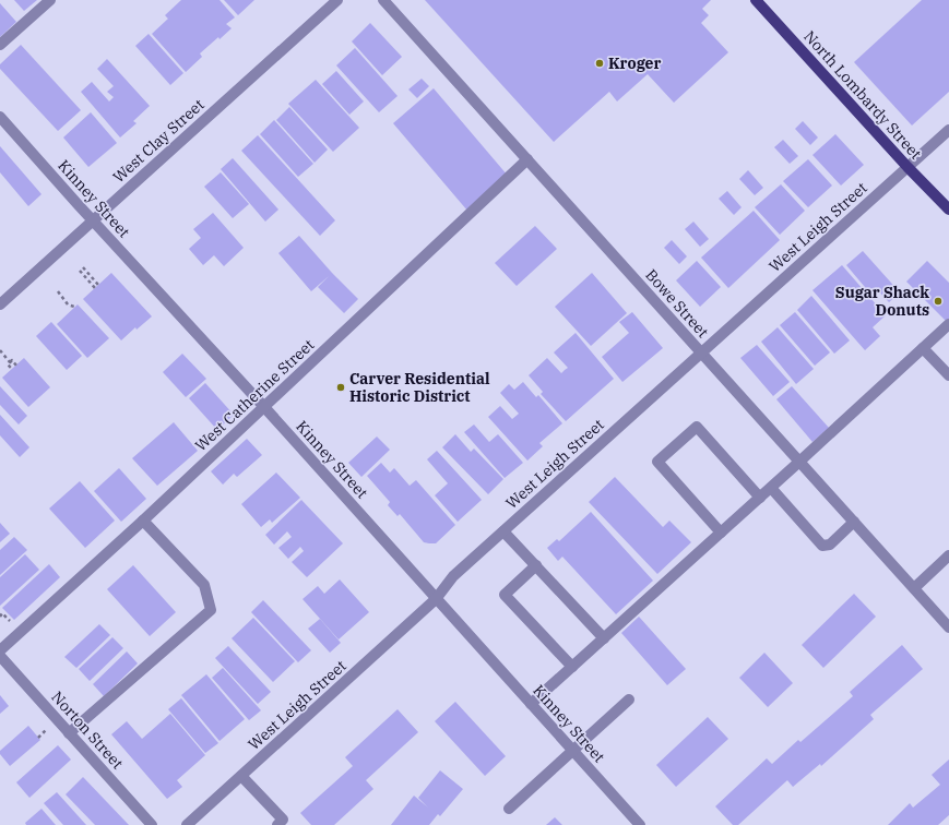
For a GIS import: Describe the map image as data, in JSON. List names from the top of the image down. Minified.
{"streets":{"main road":["North Lombardy Street"],"street":["West Clay Street","Kinney Street","West Leigh Street","Bowe Street","West Catherine Street","Norton Street"]},"crossings":[["North Lombardy Street","West Leigh Street"],["West Clay Street","Kinney Street"],["Kinney Street","West Leigh Street"],["Kinney Street","West Catherine Street"],["West Leigh Street","Bowe Street"],["Bowe Street","West Catherine Street"]],"places":["Kroger","Sugar Shack Donuts","Carver Residential Historic District"]}
